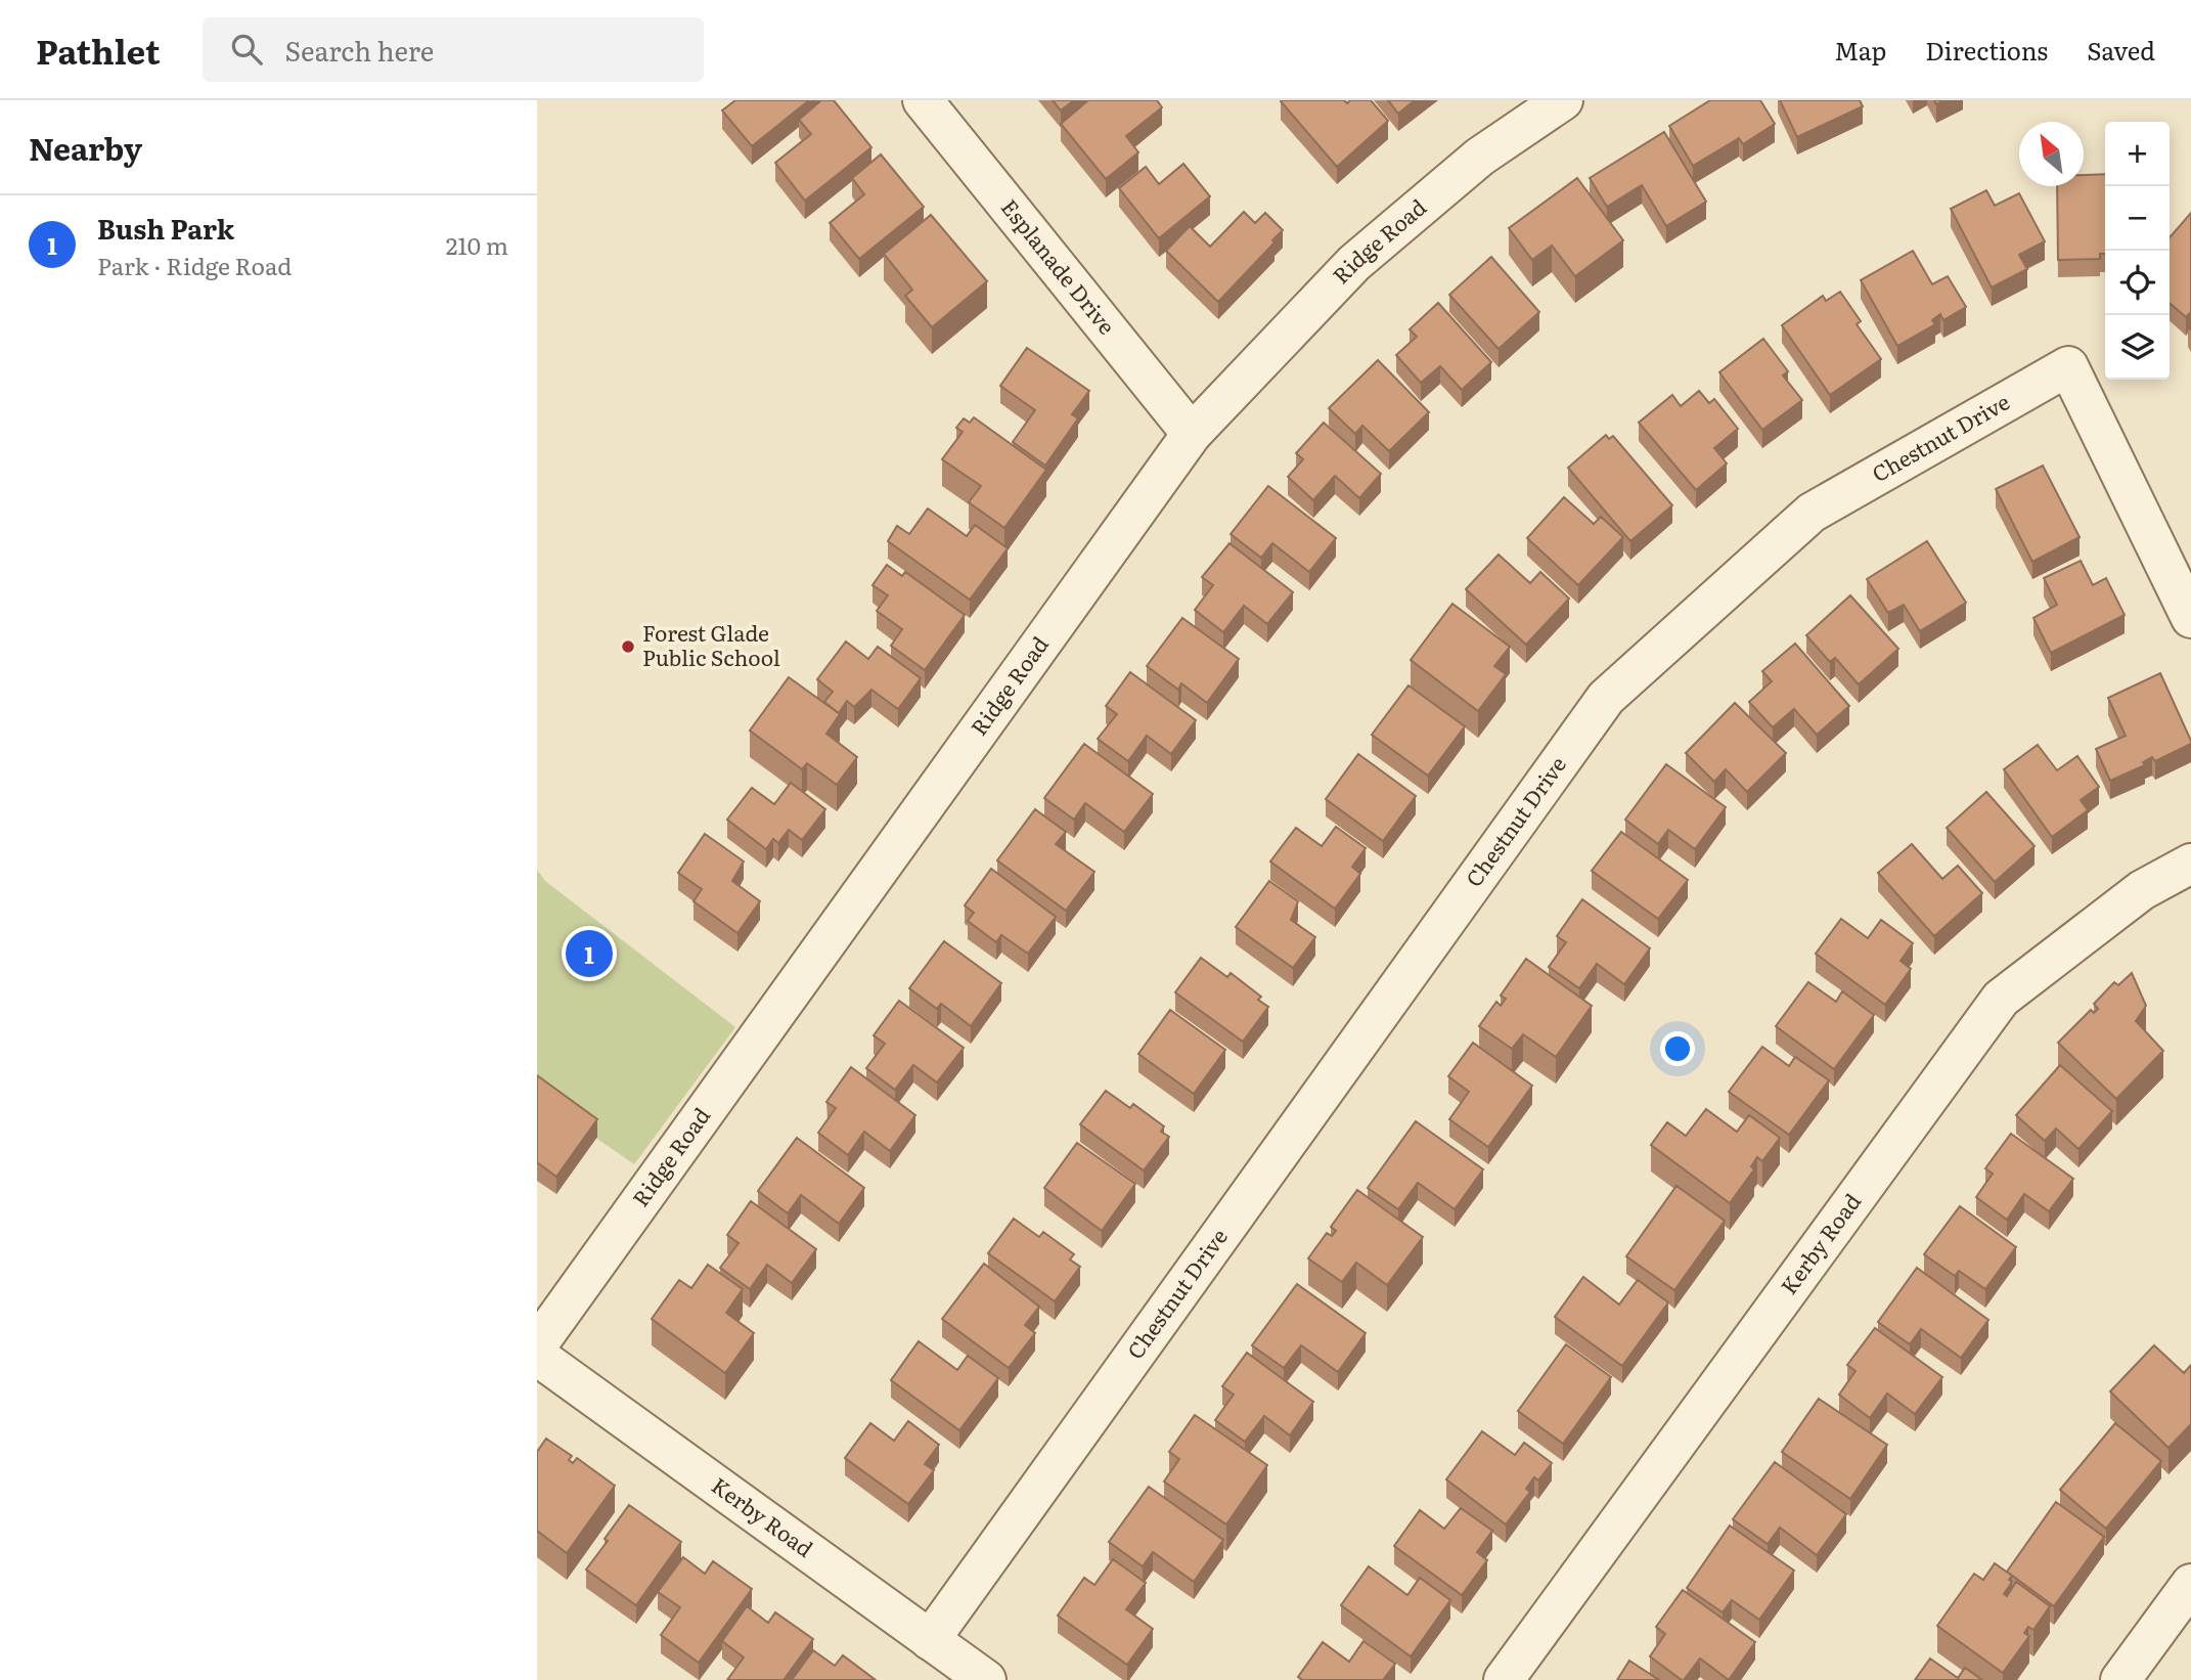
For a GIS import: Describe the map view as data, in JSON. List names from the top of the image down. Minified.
{"streets":{"street":["Ridge Road","Esplanade Drive","Chestnut Drive","Kerby Road"]},"crossings":[["Ridge Road","Esplanade Drive"],["Chestnut Drive","Kerby Road"]],"places":["Forest Glade Public School"],"north":"top left","page":{"header":"Pathlet","search":"Search here","nav":["Map","Directions","Saved"],"heading":"Nearby","map_buttons":["+","−"],"list":[{"mark":"1","name":"Bush Park","note":"Park · Ridge Road","value":"210 m"}],"pins":"1"}}
